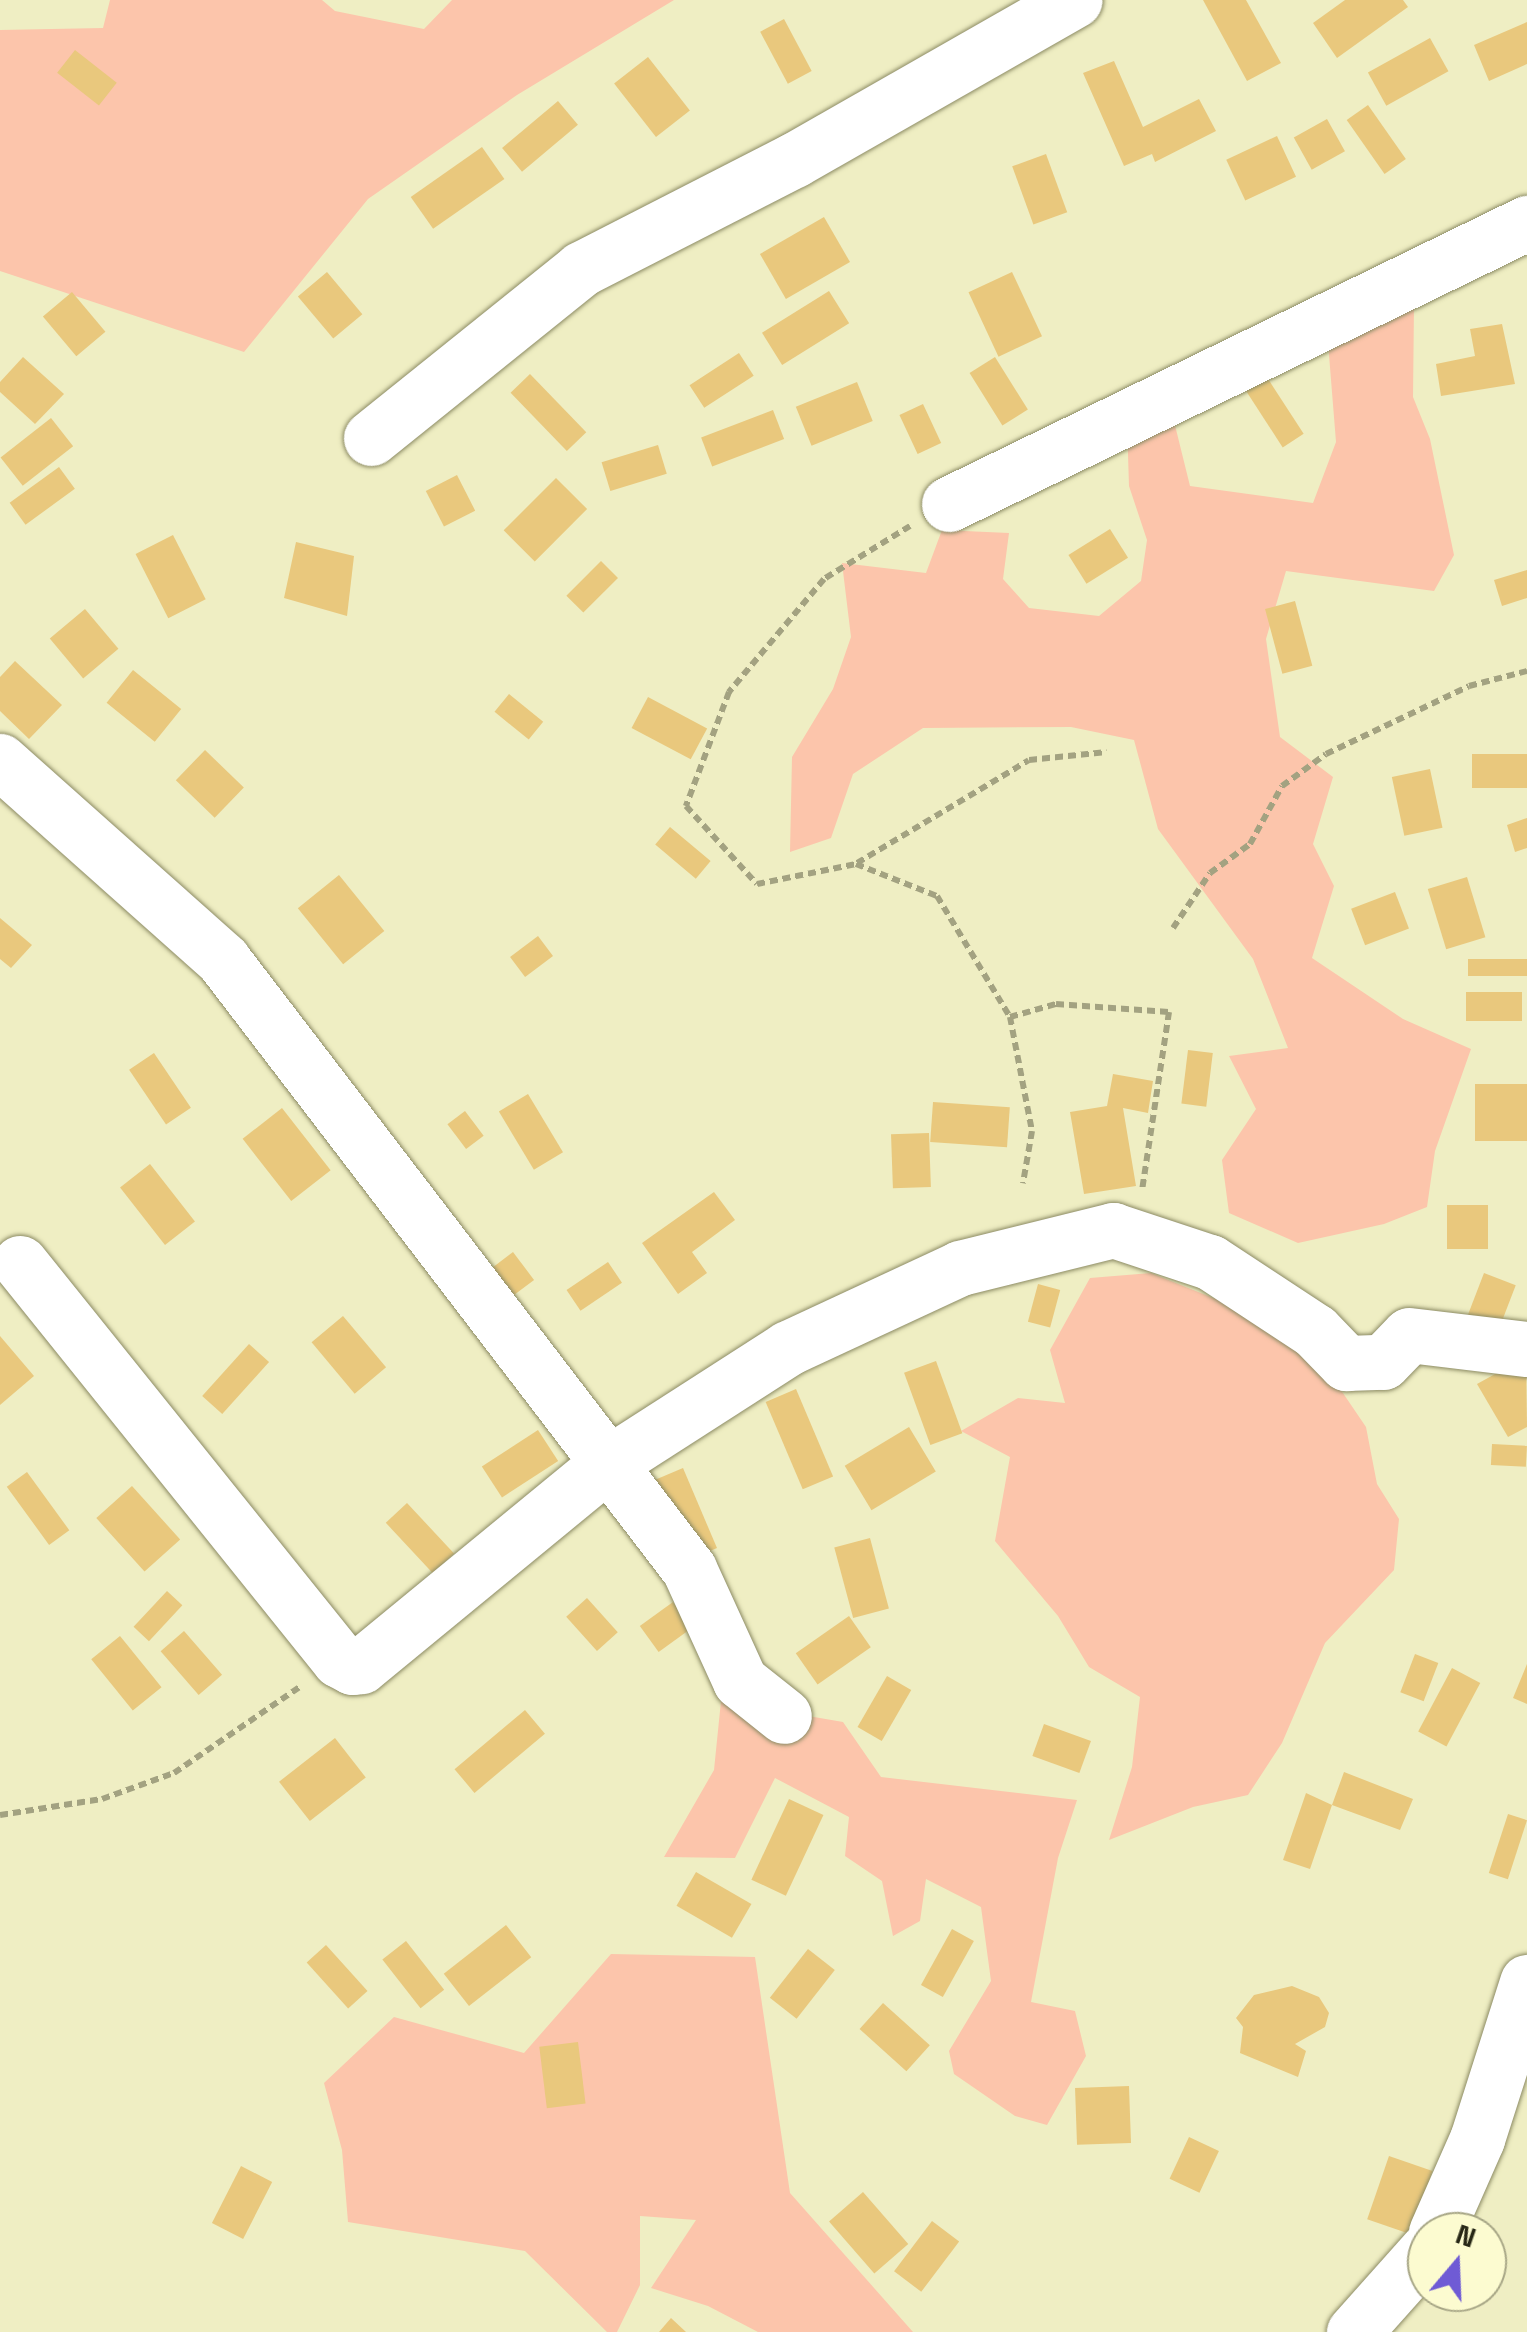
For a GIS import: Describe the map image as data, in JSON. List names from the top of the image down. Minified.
{"north":"top"}
